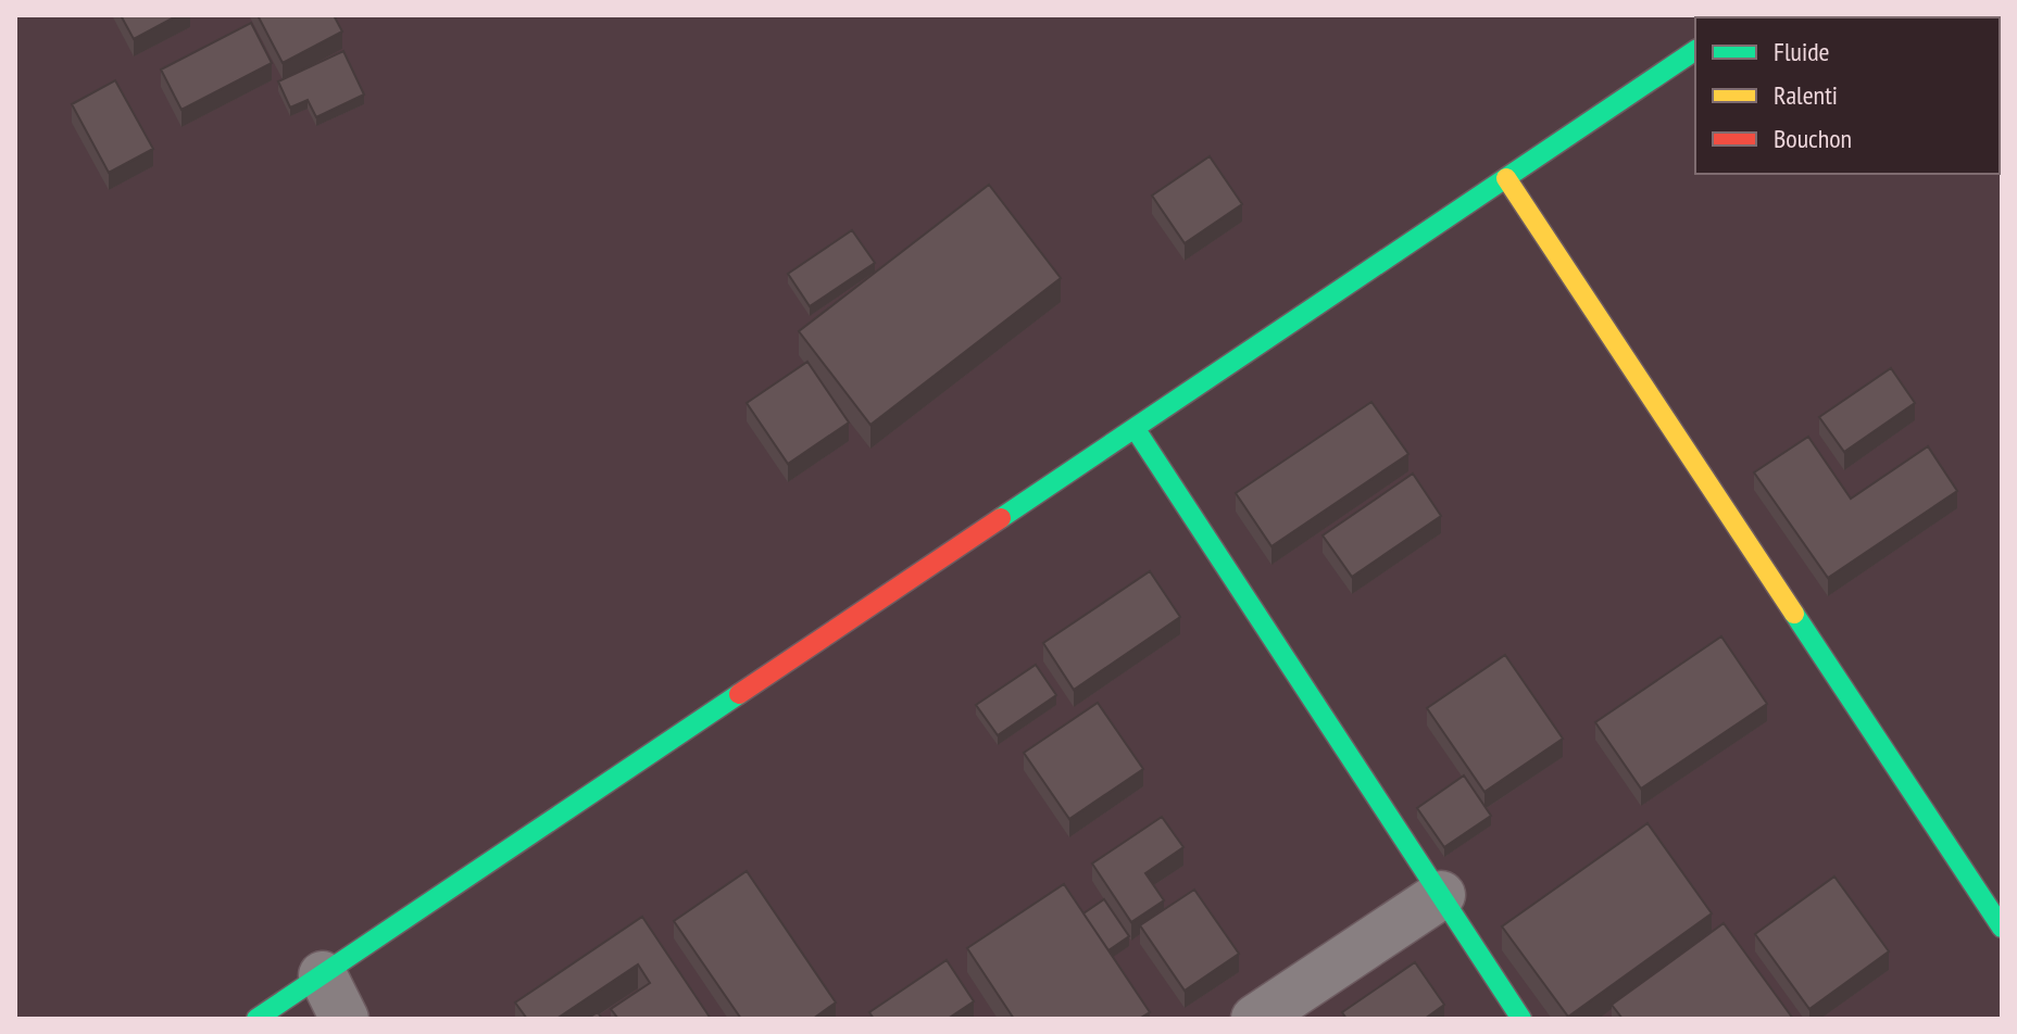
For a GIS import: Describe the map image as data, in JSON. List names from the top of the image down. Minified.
{"legend":["Fluide","Ralenti","Bouchon"]}
